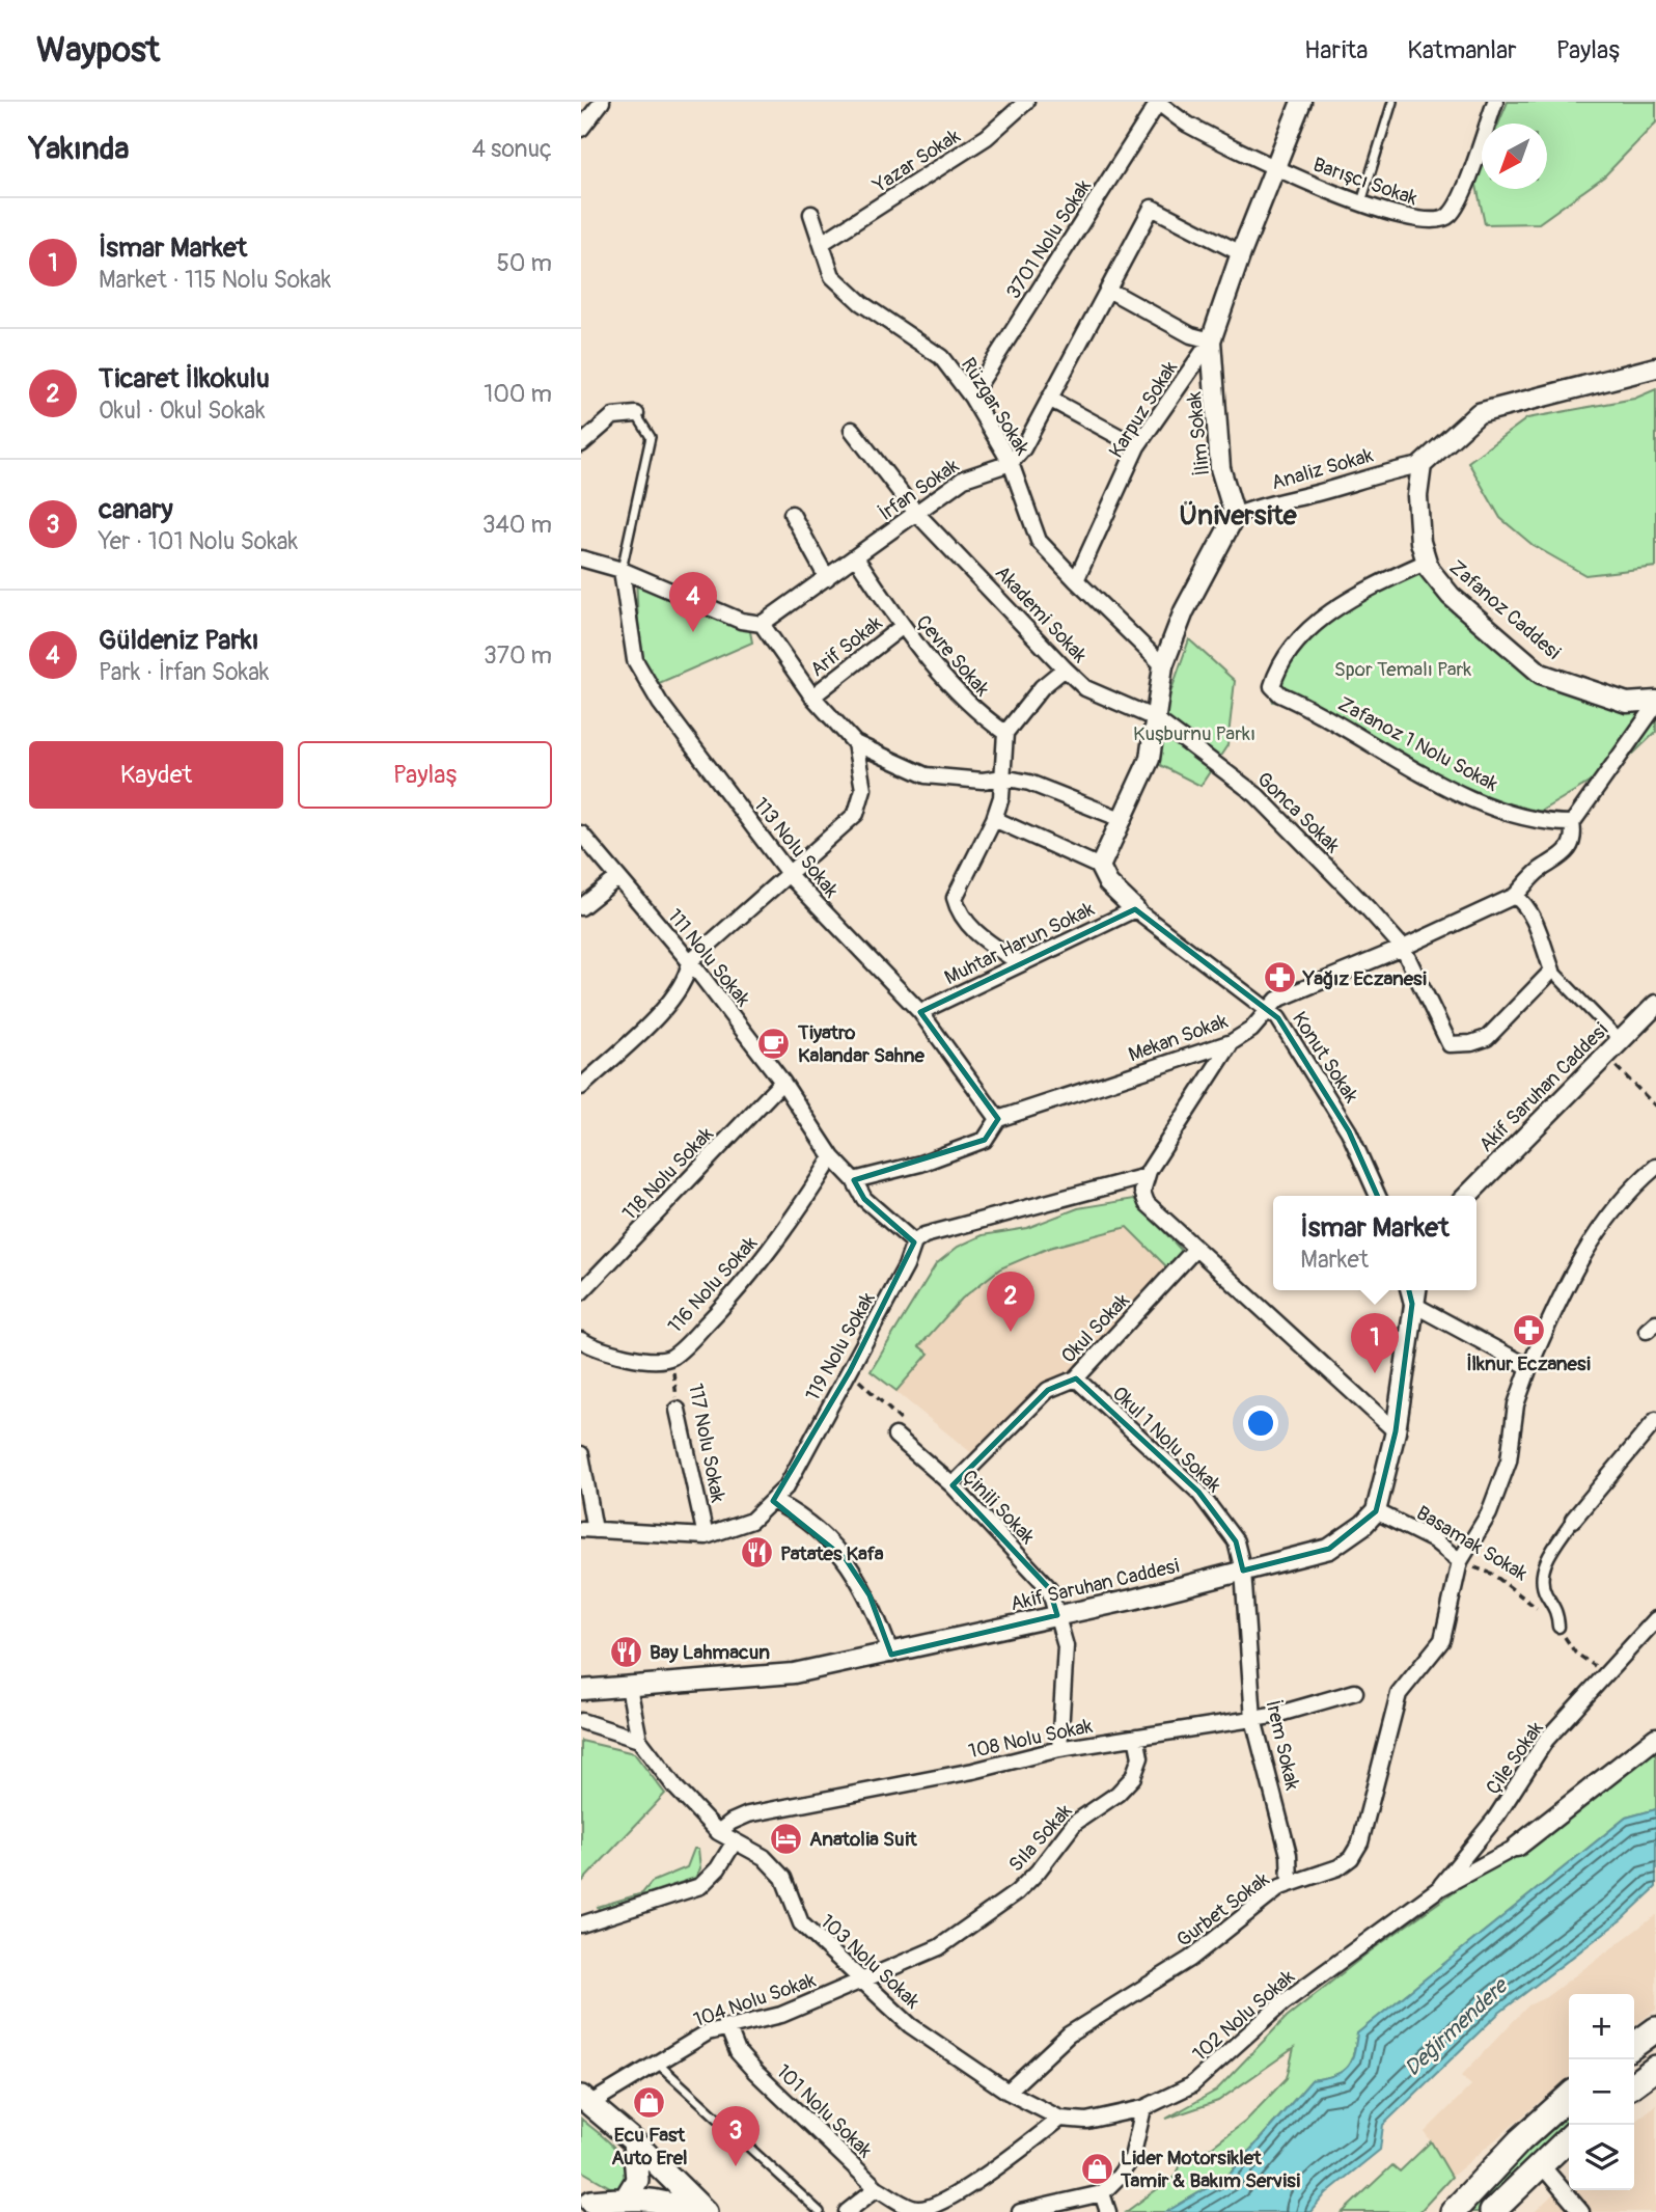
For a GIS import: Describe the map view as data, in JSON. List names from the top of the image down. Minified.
{"streets":{"street":["Yazar Sokak","Barışcı Sokak","3701 Nolu Sokak","Rüzgar Sokak","Karpuz Sokak","İlim Sokak","Analiz Sokak","İrfan Sokak","Zafanoz Caddesi","Akademi Sokak","Arif Sokak","Çevre Sokak","Zafanoz 1 Nolu Sokak","Gonca Sokak","113 Nolu Sokak","Muhtar Harun Sokak","111 Nolu Sokak","Mekan Sokak","Konut Sokak","Akif Saruhan Caddesi","118 Nolu Sokak","116 Nolu Sokak","Okul Sokak","119 Nolu Sokak","Okul 1 Nolu Sokak","117 Nolu Sokak","Çinili Sokak","Basamak Sokak","108 Nolu Sokak","İrem Sokak","Çile Sokak","Sıla Sokak","Gurbet Sokak","103 Nolu Sokak","104 Nolu Sokak","102 Nolu Sokak","101 Nolu Sokak"]},"crossings":[["Yazar Sokak","Rüzgar Sokak"],["Barışcı Sokak","3701 Nolu Sokak"],["Barışcı Sokak","İlim Sokak"],["3701 Nolu Sokak","Rüzgar Sokak"],["Rüzgar Sokak","Karpuz Sokak"],["Rüzgar Sokak","İrfan Sokak"],["Karpuz Sokak","İlim Sokak"],["İlim Sokak","Analiz Sokak"],["Analiz Sokak","Zafanoz Caddesi"],["İrfan Sokak","Akademi Sokak"],["İrfan Sokak","Çevre Sokak"],["Zafanoz Caddesi","Zafanoz 1 Nolu Sokak"],["Akademi Sokak","Gonca Sokak"],["Arif Sokak","Çevre Sokak"],["Gonca Sokak","Mekan Sokak"],["113 Nolu Sokak","Muhtar Harun Sokak"],["113 Nolu Sokak","Mekan Sokak"],["Muhtar Harun Sokak","Konut Sokak"],["111 Nolu Sokak","118 Nolu Sokak"],["111 Nolu Sokak","116 Nolu Sokak"],["111 Nolu Sokak","119 Nolu Sokak"],["Mekan Sokak","Konut Sokak"],["Akif Saruhan Caddesi","Okul 1 Nolu Sokak"],["Akif Saruhan Caddesi","Çinili Sokak"],["Akif Saruhan Caddesi","Basamak Sokak"],["Akif Saruhan Caddesi","İrem Sokak"],["Akif Saruhan Caddesi","103 Nolu Sokak"],["116 Nolu Sokak","117 Nolu Sokak"],["Okul Sokak","Okul 1 Nolu Sokak"],["Okul Sokak","Çinili Sokak"],["119 Nolu Sokak","117 Nolu Sokak"],["Okul 1 Nolu Sokak","İrem Sokak"],["Çinili Sokak","108 Nolu Sokak"],["Basamak Sokak","Çile Sokak"],["Basamak Sokak","Gurbet Sokak"],["108 Nolu Sokak","İrem Sokak"],["108 Nolu Sokak","Sıla Sokak"],["108 Nolu Sokak","103 Nolu Sokak"],["İrem Sokak","Gurbet Sokak"],["Çile Sokak","102 Nolu Sokak"],["Sıla Sokak","103 Nolu Sokak"],["Sıla Sokak","104 Nolu Sokak"],["Gurbet Sokak","103 Nolu Sokak"],["103 Nolu Sokak","104 Nolu Sokak"],["103 Nolu Sokak","102 Nolu Sokak"],["104 Nolu Sokak","101 Nolu Sokak"]],"districts":["Üniversite"],"water":["Değirmendere"],"parks":["Spor Temalı Park","Kuşburnu Parkı"],"places":{"pharmacy":["Yağız Eczanesi","İlknur Eczanesi"],"cafe":["Tiyatro Kalandar Sahne"],"restaurant":["Patates Kafa","Bay Lahmacun"],"hotel":["Anatolia Suit"],"shop":["Ecu Fast Auto Erel","Lider Motorsiklet Tamir & Bakım Servisi"]},"north":"bottom left","page":{"header":"Waypost","nav":["Harita","Katmanlar","Paylaş"],"heading":["Yakında","4 sonuç"],"list":[{"mark":"1","name":"İsmar Market","note":"Market · 115 Nolu Sokak","value":"50 m"},{"mark":"2","name":"Ticaret İlkokulu","note":"Okul · Okul Sokak","value":"100 m"},{"mark":"3","name":"canary","note":"Yer · 101 Nolu Sokak","value":"340 m"},{"mark":"4","name":"Güldeniz Parkı","note":"Park · İrfan Sokak","value":"370 m"}],"pins":["4","2","1","3"],"buttons":["Kaydet","Paylaş"],"popup":["İsmar Market","Market"],"map_buttons":["+","−"]}}
